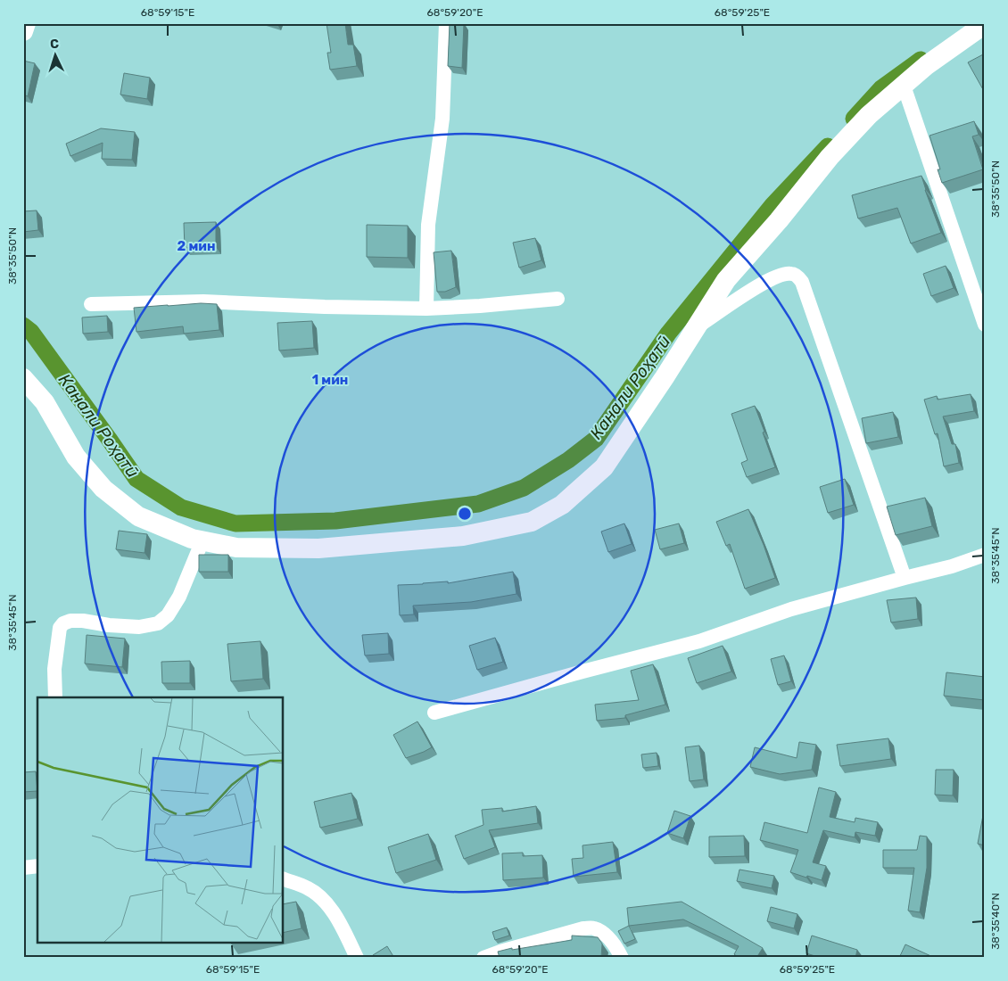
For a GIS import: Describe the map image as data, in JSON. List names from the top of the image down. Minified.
{"water":["Канали Роҳатӣ"],"north":"top","coordinates":["68°59'15\"E","68°59'20\"E","68°59'25\"E","38°35'50\"N","38°35'45\"N","38°35'40\"N"],"rings":["2 мин","1 мин"]}
